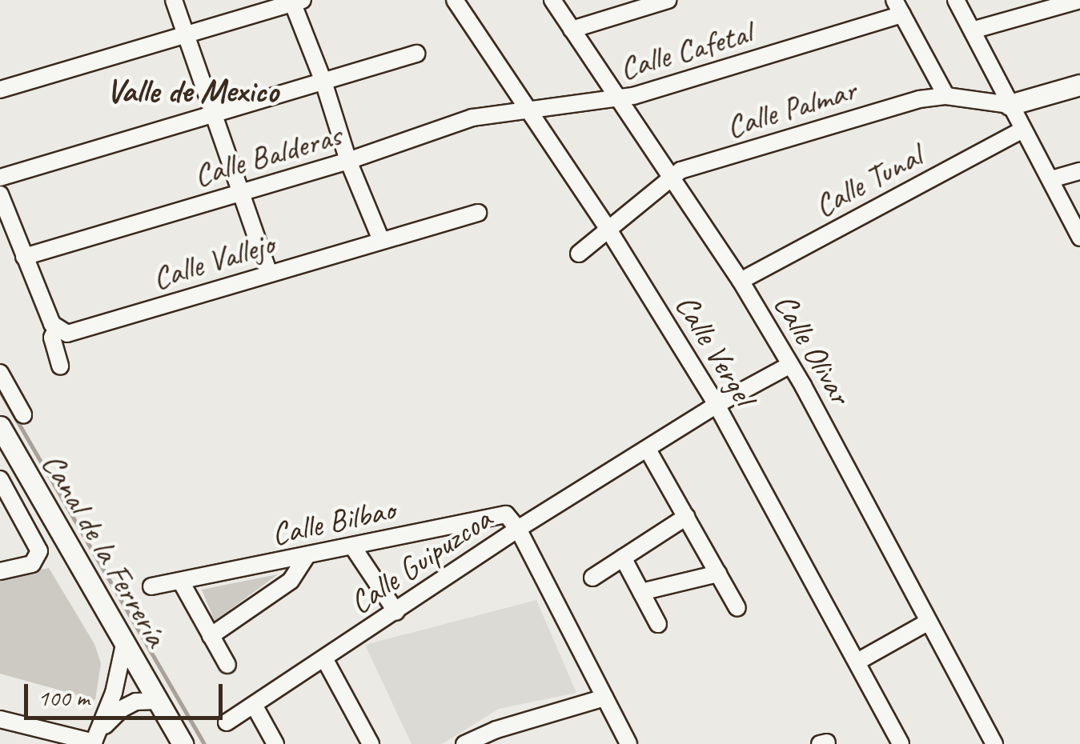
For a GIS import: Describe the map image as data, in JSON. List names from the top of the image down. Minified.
{"streets":{"street":["Calle Cafetal","Calle Palmar","Calle Balderas","Calle Tunal","Calle Vallejo","Calle Olivar","Calle Vergel","Calle Bilbao","Canal de la Ferrería","Calle Guipuzcoa"]},"crossings":[["Calle Cafetal","Calle Balderas"],["Calle Cafetal","Calle Olivar"],["Calle Cafetal","Calle Vergel"],["Calle Palmar","Calle Olivar"],["Calle Palmar","Calle Vergel"],["Calle Balderas","Calle Vergel"],["Calle Tunal","Calle Olivar"],["Calle Olivar","Calle Guipuzcoa"],["Calle Vergel","Calle Guipuzcoa"],["Calle Bilbao","Calle Guipuzcoa"]],"districts":["Valle de Mexico"],"scale_bar":"100 m"}
